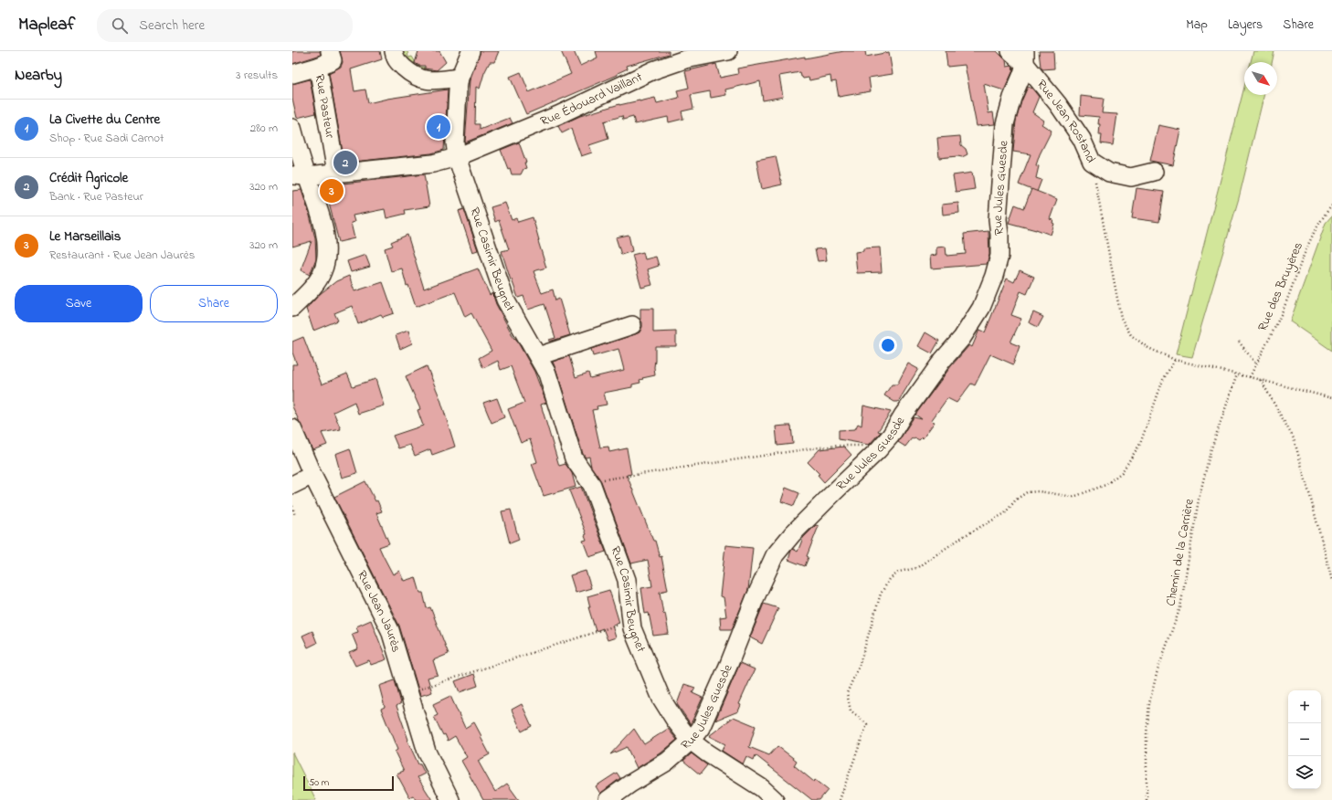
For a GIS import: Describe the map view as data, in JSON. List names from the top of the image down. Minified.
{"streets":{"street":["Rue Édouard Vaillant","Rue Pasteur","Rue Jean Rostand","Rue Jules Guesde","Rue Casimir Beugnet","Rue Jean Jaurès"],"path":["Rue des Bruyères","Chemin de la Carrière"]},"crossings":[["Rue Édouard Vaillant","Rue Pasteur"],["Rue Édouard Vaillant","Rue Casimir Beugnet"],["Rue Jean Rostand","Rue Jules Guesde"],["Rue Jules Guesde","Rue Casimir Beugnet"]],"scale_bar":"50 m","north":"bottom right","page":{"header":"Mapleaf","search":"Search here","nav":["Map","Layers","Share"],"heading":["Nearby","3 results"],"list":[{"mark":"1","name":"La Civette du Centre","note":"Shop · Rue Sadi Carnot","value":"280 m"},{"mark":"2","name":"Crédit Agricole","note":"Bank · Rue Pasteur","value":"320 m"},{"mark":"3","name":"Le Marseillais","note":"Restaurant · Rue Jean Jaurès","value":"320 m"}],"pins":["1","2","3"],"buttons":["Save","Share"],"map_buttons":["+","−"],"scale":"50 m"}}
